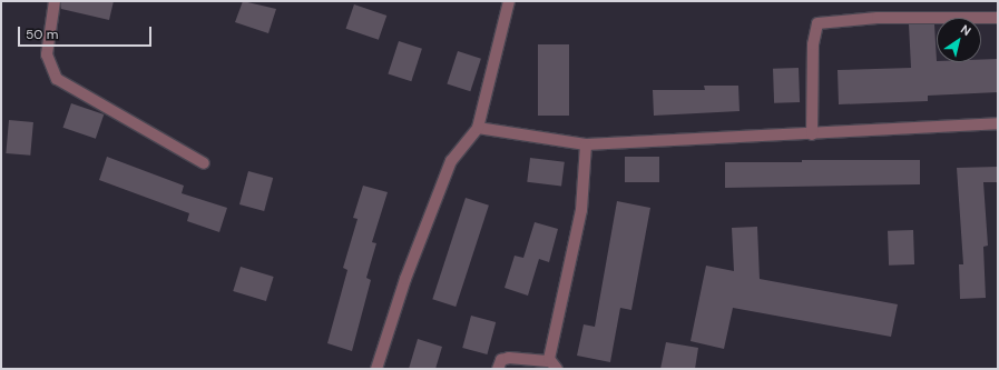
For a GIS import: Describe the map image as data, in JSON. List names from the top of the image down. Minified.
{"scale_bar":"50 m","north":"top right"}
